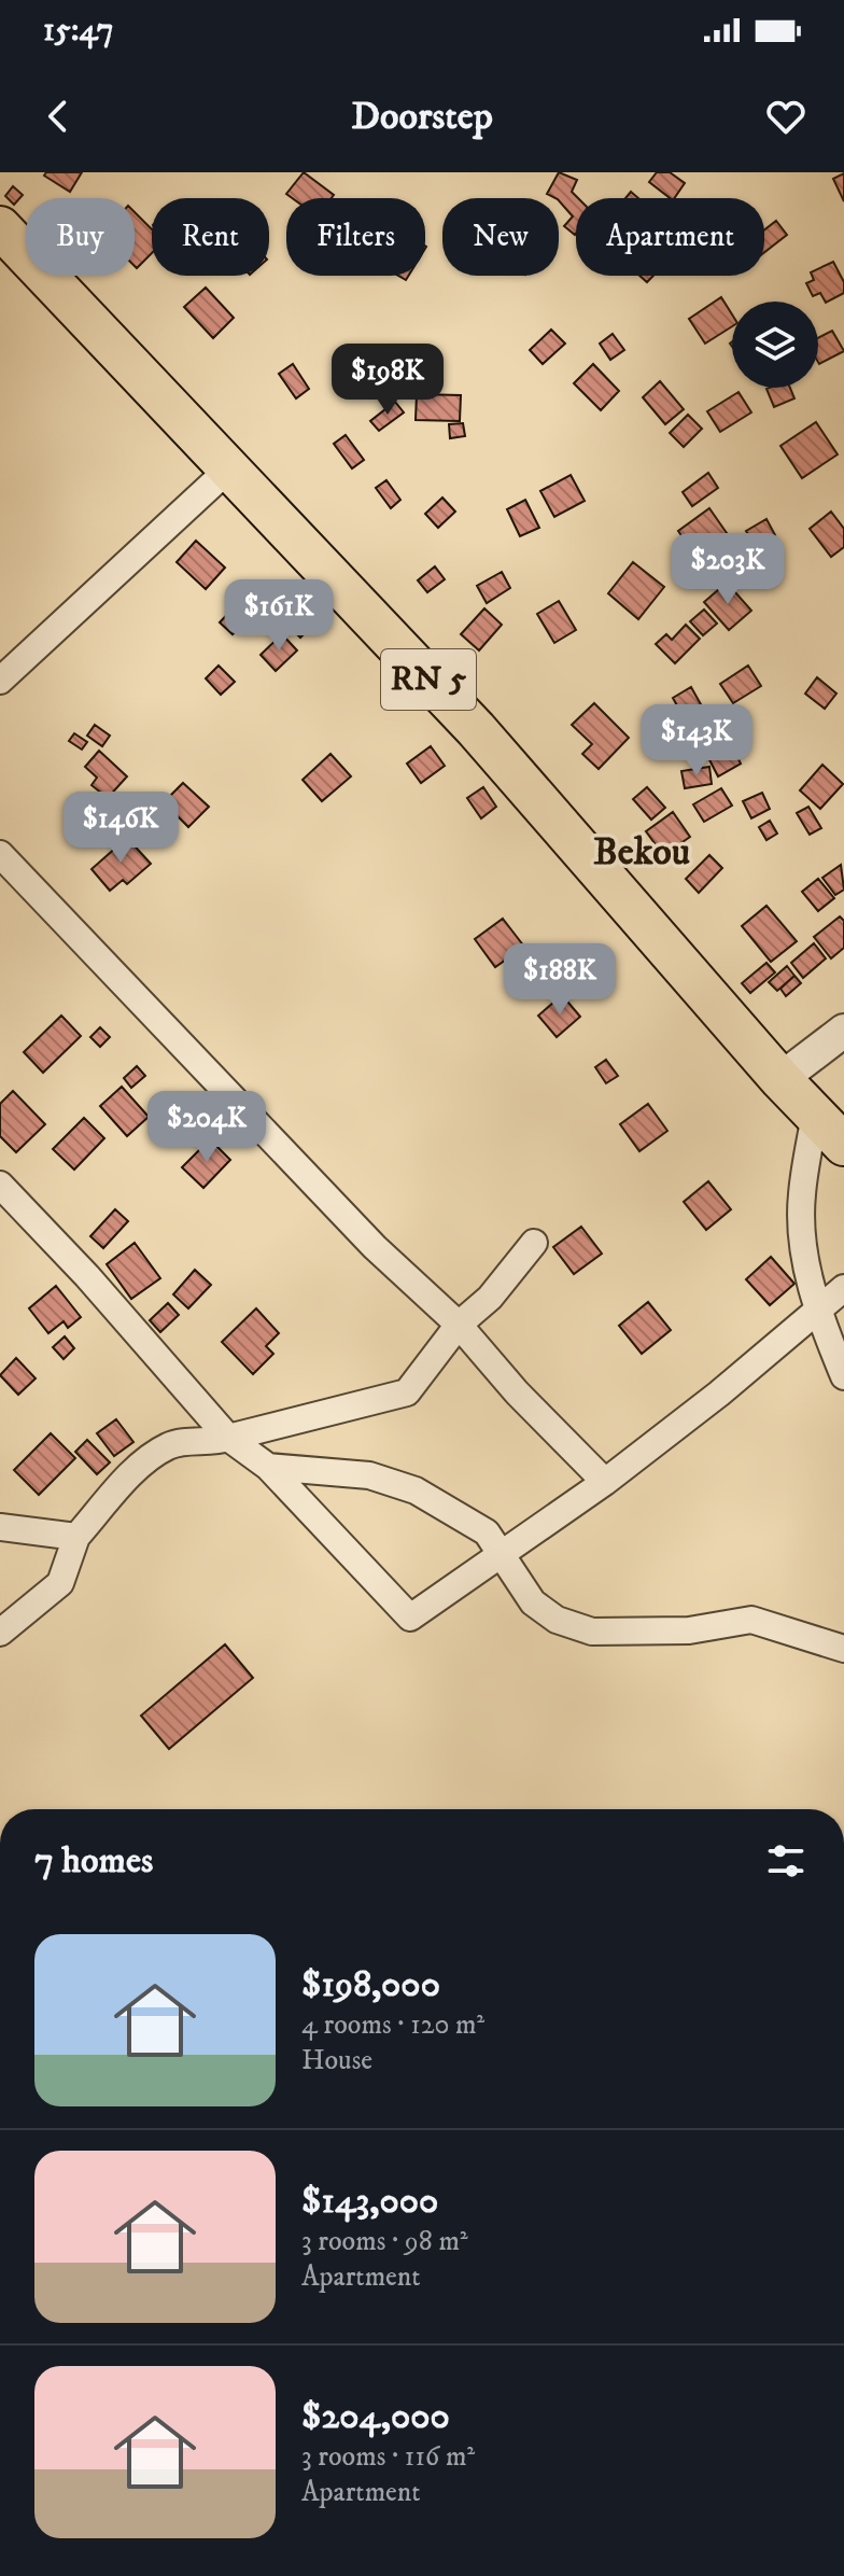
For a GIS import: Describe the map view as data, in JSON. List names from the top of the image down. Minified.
{"streets":{"main road":["RN 5"]},"districts":["Bekou"],"page":{"status":"15:47","header":"Doorstep","chip":["Buy","Rent","Filters","New","Apartment"],"price":["$198K","$203K","$161K","$143K","$146K","$188K","$204K"],"heading":"7 homes","list":[{"name":"$198,000","note":"4 rooms · 120 m² · House"},{"name":"$143,000","note":"3 rooms · 98 m² · Apartment"},{"name":"$204,000","note":"3 rooms · 116 m² · Apartment"}]}}
